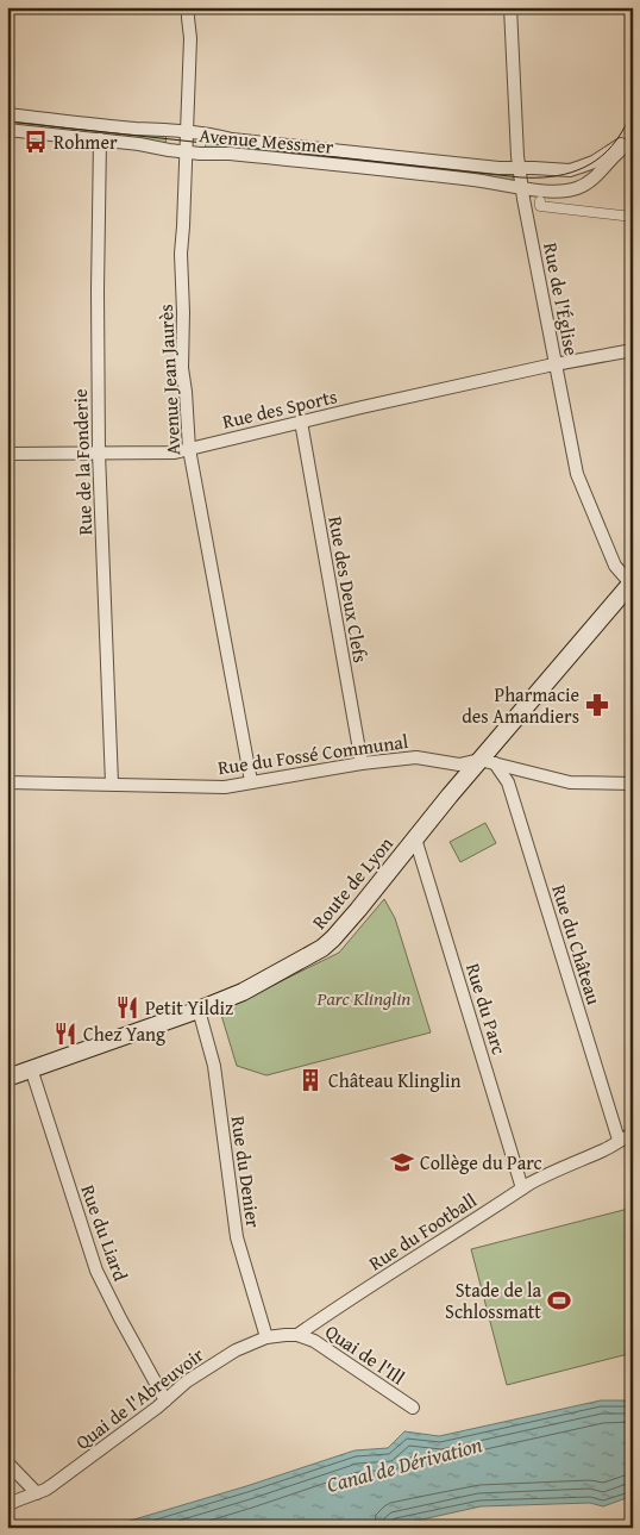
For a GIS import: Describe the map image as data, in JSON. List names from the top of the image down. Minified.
{"streets":{"main road":["Route de Lyon"],"street":["Avenue Messmer","Rue de l'Église","Avenue Jean Jaurès","Rue des Sports","Rue de la Fonderie","Rue des Deux Clefs","Rue du Fossé Communal","Rue du Château","Rue du Parc","Rue du Denier","Rue du Football","Rue du Liard","Quai de l'Ill","Quai de l'Abreuvoir"]},"crossings":[["Avenue Messmer","Rue de l'Église"],["Avenue Messmer","Avenue Jean Jaurès"],["Avenue Messmer","Rue de la Fonderie"],["Rue de l'Église","Rue des Sports"],["Rue de l'Église","Route de Lyon"],["Avenue Jean Jaurès","Rue des Sports"],["Avenue Jean Jaurès","Rue du Fossé Communal"],["Rue des Sports","Rue de la Fonderie"],["Rue des Sports","Rue des Deux Clefs"],["Rue de la Fonderie","Rue du Fossé Communal"],["Rue des Deux Clefs","Rue du Fossé Communal"],["Rue du Fossé Communal","Route de Lyon"],["Rue du Fossé Communal","Rue du Château"],["Route de Lyon","Rue du Château"],["Route de Lyon","Rue du Parc"],["Route de Lyon","Rue du Denier"],["Route de Lyon","Rue du Liard"],["Rue du Château","Rue du Football"],["Rue du Parc","Rue du Football"],["Rue du Denier","Quai de l'Abreuvoir"],["Rue du Football","Quai de l'Ill"],["Rue du Football","Quai de l'Abreuvoir"],["Rue du Liard","Quai de l'Abreuvoir"],["Quai de l'Ill","Quai de l'Abreuvoir"]],"water":["Canal de Dérivation"],"parks":["Parc Klinglin"],"places":{"bus stop":["Rohmer"],"pharmacy":["Pharmacie des Amandiers"],"restaurant":["Petit Yildiz","Chez Yang"],"building":["Château Klinglin"],"school or university":["Collège du Parc"],"sports":["Stade de la Schlossmatt"]}}
